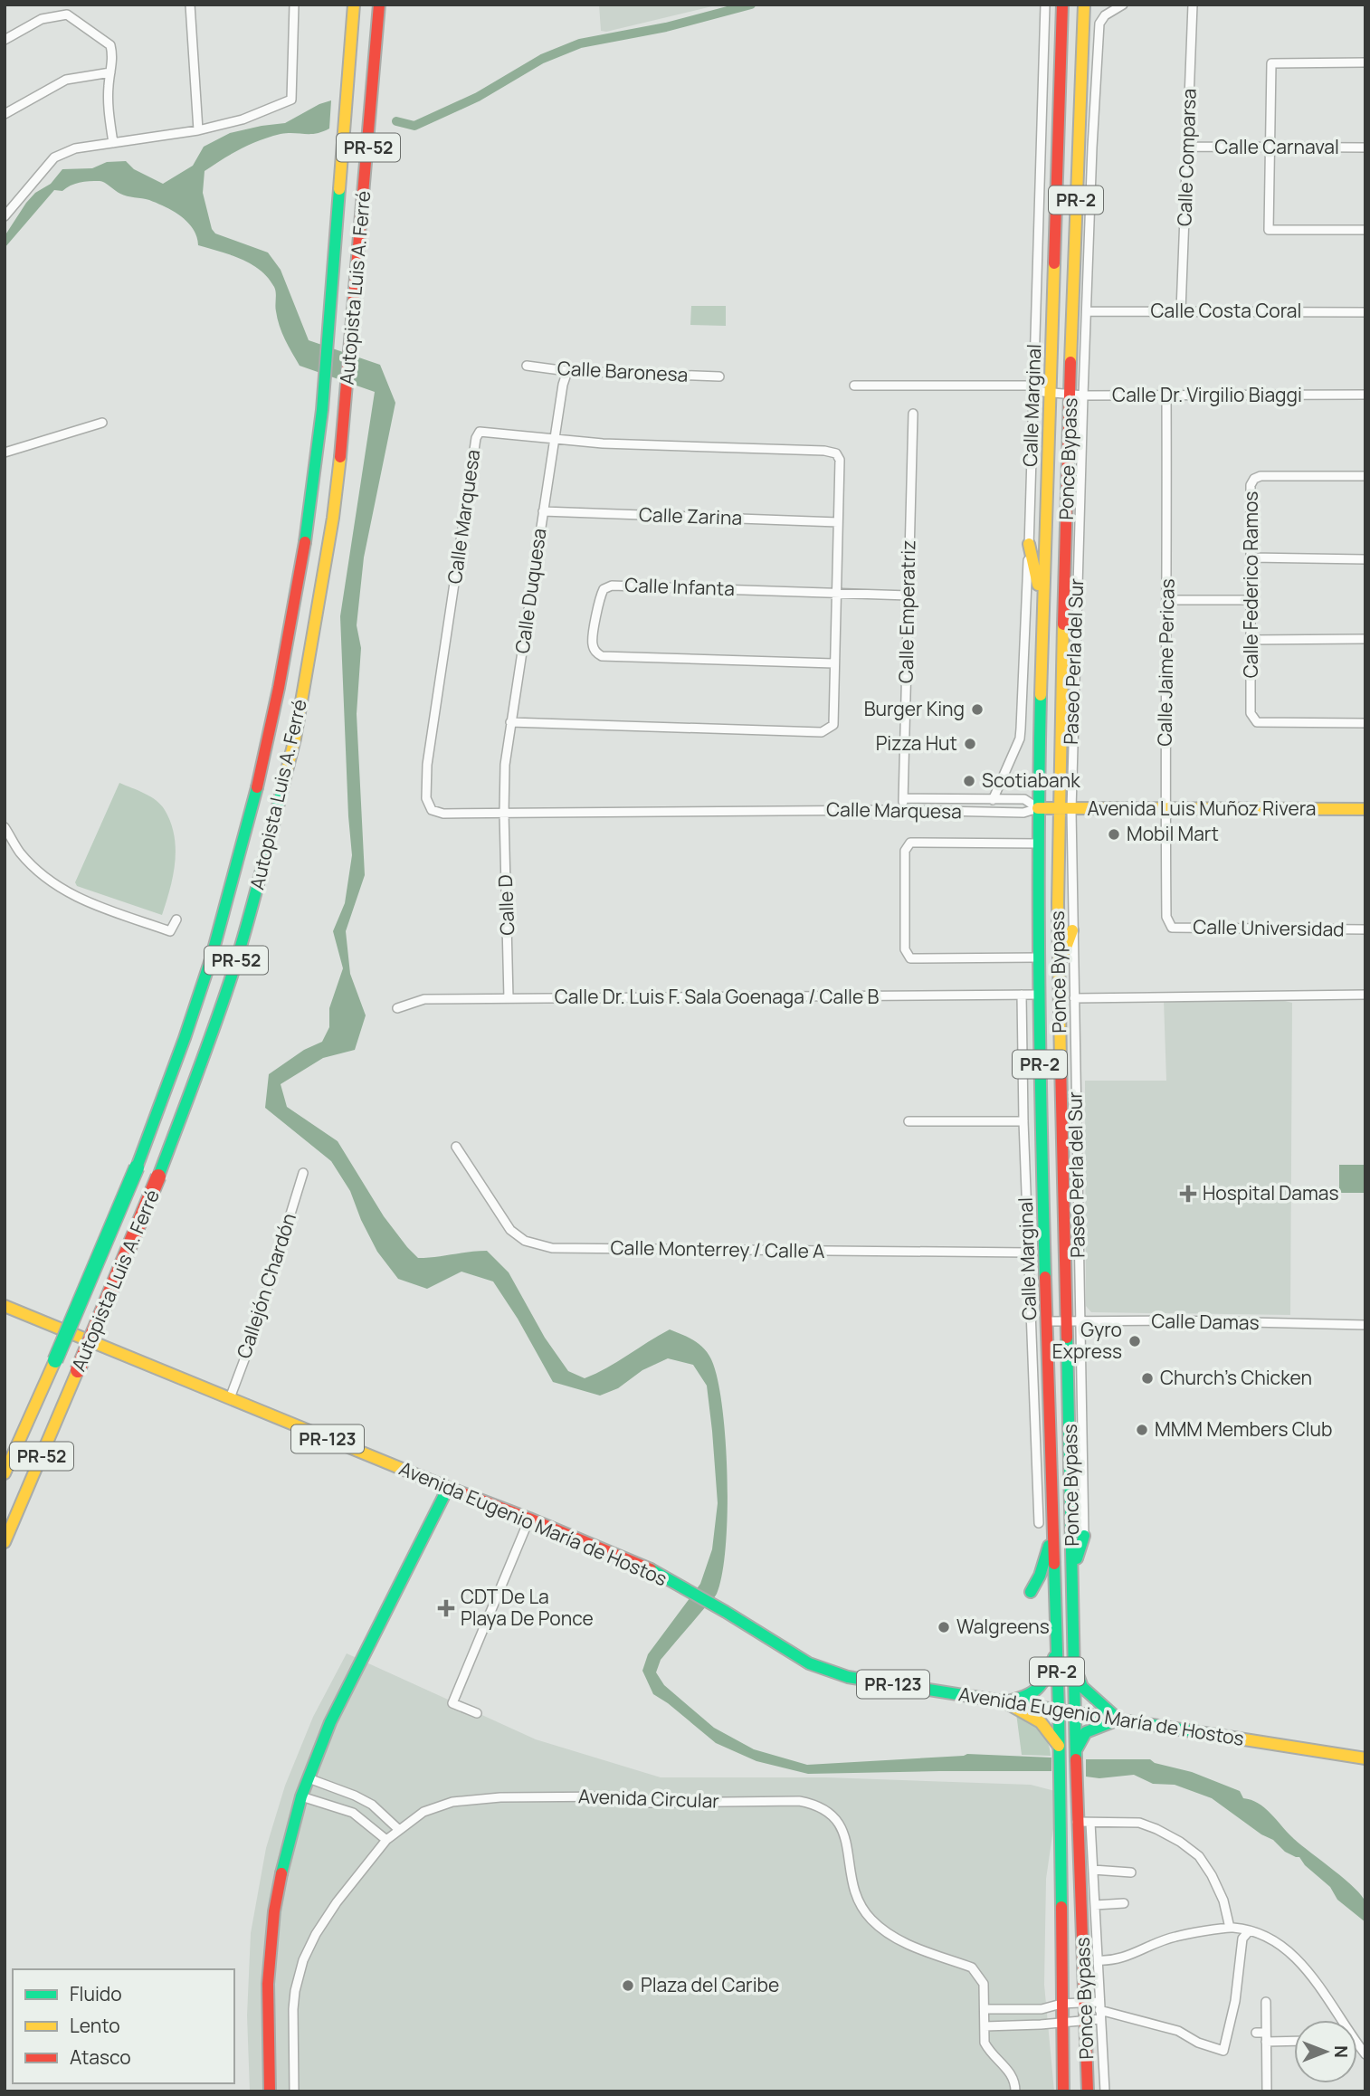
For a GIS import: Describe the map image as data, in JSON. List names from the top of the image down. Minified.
{"streets":{"main road":["PR-52","PR-2","Autopista Luis A. Ferré","Ponce Bypass","Avenida Luis Muñoz Rivera","PR-123","Avenida Eugenio María de Hostos"],"street":["Calle Carnaval","Calle Comparsa","Calle Costa Coral","Calle Baronesa","Calle Dr. Virgilio Biaggi","Calle Marginal","Calle Marquesa","Calle Zarina","Calle Federico Ramos","Calle Infanta","Calle Duquesa","Calle Emperatriz","Paseo Perla del Sur","Calle Jaime Pericas","Calle D","Calle Universidad","Calle Dr. Luis F. Sala Goenaga / Calle B","Calle Monterrey / Calle A","Callejón Chardón","Calle Damas","Avenida Circular"]},"crossings":[["Calle Carnaval","Calle Comparsa"],["Calle Comparsa","Calle Costa Coral"],["Calle Baronesa","Calle Duquesa"],["Calle Dr. Virgilio Biaggi","Calle Marginal"],["Calle Dr. Virgilio Biaggi","Ponce Bypass"],["Calle Dr. Virgilio Biaggi","Calle Jaime Pericas"],["Calle Marginal","Ponce Bypass"],["Calle Marginal","Calle Marquesa"],["Calle Marginal","Calle Dr. Luis F. Sala Goenaga / Calle B"],["Calle Marginal","Calle Monterrey / Calle A"],["Ponce Bypass","Calle Marquesa"],["Ponce Bypass","Paseo Perla del Sur"],["Ponce Bypass","Avenida Luis Muñoz Rivera"],["Ponce Bypass","Calle Dr. Luis F. Sala Goenaga / Calle B"],["Ponce Bypass","Calle Damas"],["Ponce Bypass","Avenida Eugenio María de Hostos"],["Calle Marquesa","Calle Zarina"],["Calle Marquesa","Calle Infanta"],["Calle Marquesa","Calle Duquesa"],["Calle Marquesa","Calle Emperatriz"],["Calle Marquesa","Avenida Luis Muñoz Rivera"],["Calle Marquesa","Calle D"],["Calle Zarina","Calle Duquesa"],["Calle Infanta","Calle Emperatriz"],["Calle Duquesa","Calle D"],["Paseo Perla del Sur","Avenida Luis Muñoz Rivera"],["Paseo Perla del Sur","Calle Damas"],["Calle Jaime Pericas","Avenida Luis Muñoz Rivera"],["Calle Jaime Pericas","Calle Universidad"],["Calle D","Calle Dr. Luis F. Sala Goenaga / Calle B"],["Callejón Chardón","Avenida Eugenio María de Hostos"]],"places":{"other":["Burger King","Pizza Hut","Scotiabank","Mobil Mart","Gyro Express","Church's Chicken","MMM Members Club","Walgreens","Plaza del Caribe"],"health":["Hospital Damas","CDT De La Playa De Ponce"]},"legend":["Fluido","Lento","Atasco"],"north":"right"}
